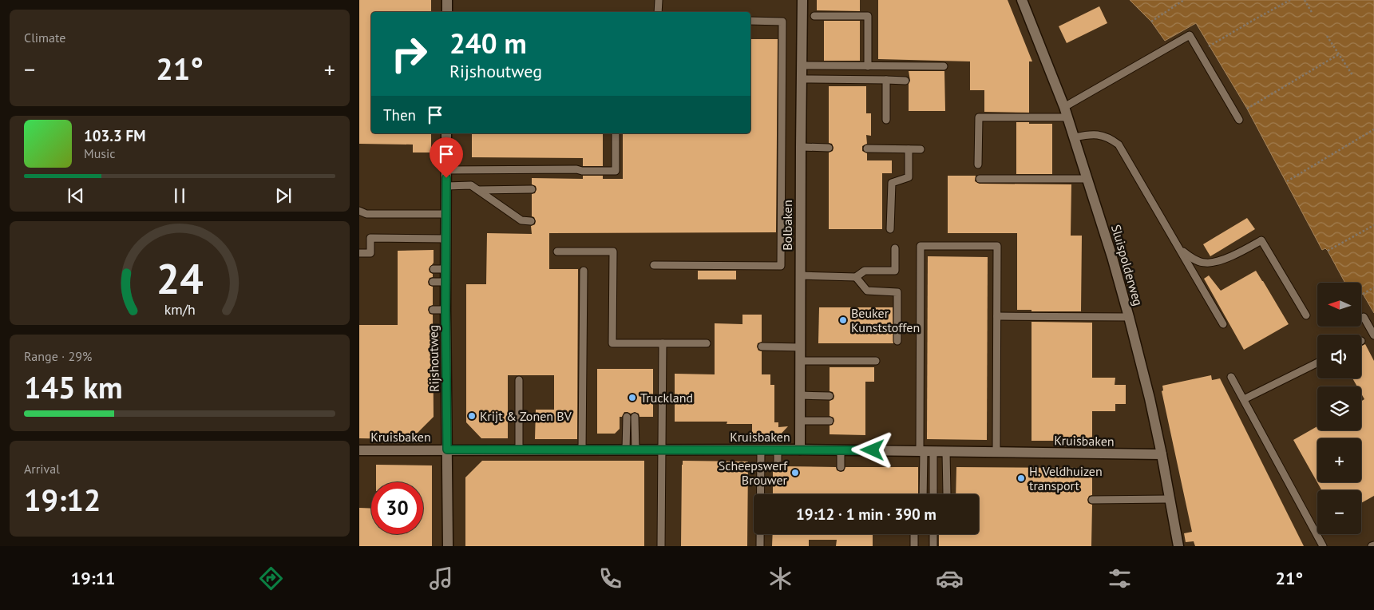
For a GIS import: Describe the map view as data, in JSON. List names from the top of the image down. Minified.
{"streets":{"street":["Bolbaken","Sluispolderweg","Rijshoutweg","Kruisbaken"]},"crossings":[["Bolbaken","Kruisbaken"],["Sluispolderweg","Kruisbaken"],["Rijshoutweg","Kruisbaken"]],"places":["Beuker Kunststoffen","Truckland","Krijt & Zonen BV","Scheepswerf Brouwer","H. Veldhuizen transport"],"north":"left","page":{"tile":["Climate",["Range · 29%","145 km"],["Arrival","19:12"]],"turn":["240 m","Rijshoutweg"],"heat":["−","21°","+"],"then":"Then","song":["103.3 FM","Music"],"map_buttons":["+","−"],"limit":"30","trip":"19:12 · 1 min · 390 m","tabs":["19:11","21°"],"gauge":["24","km/h"]}}
